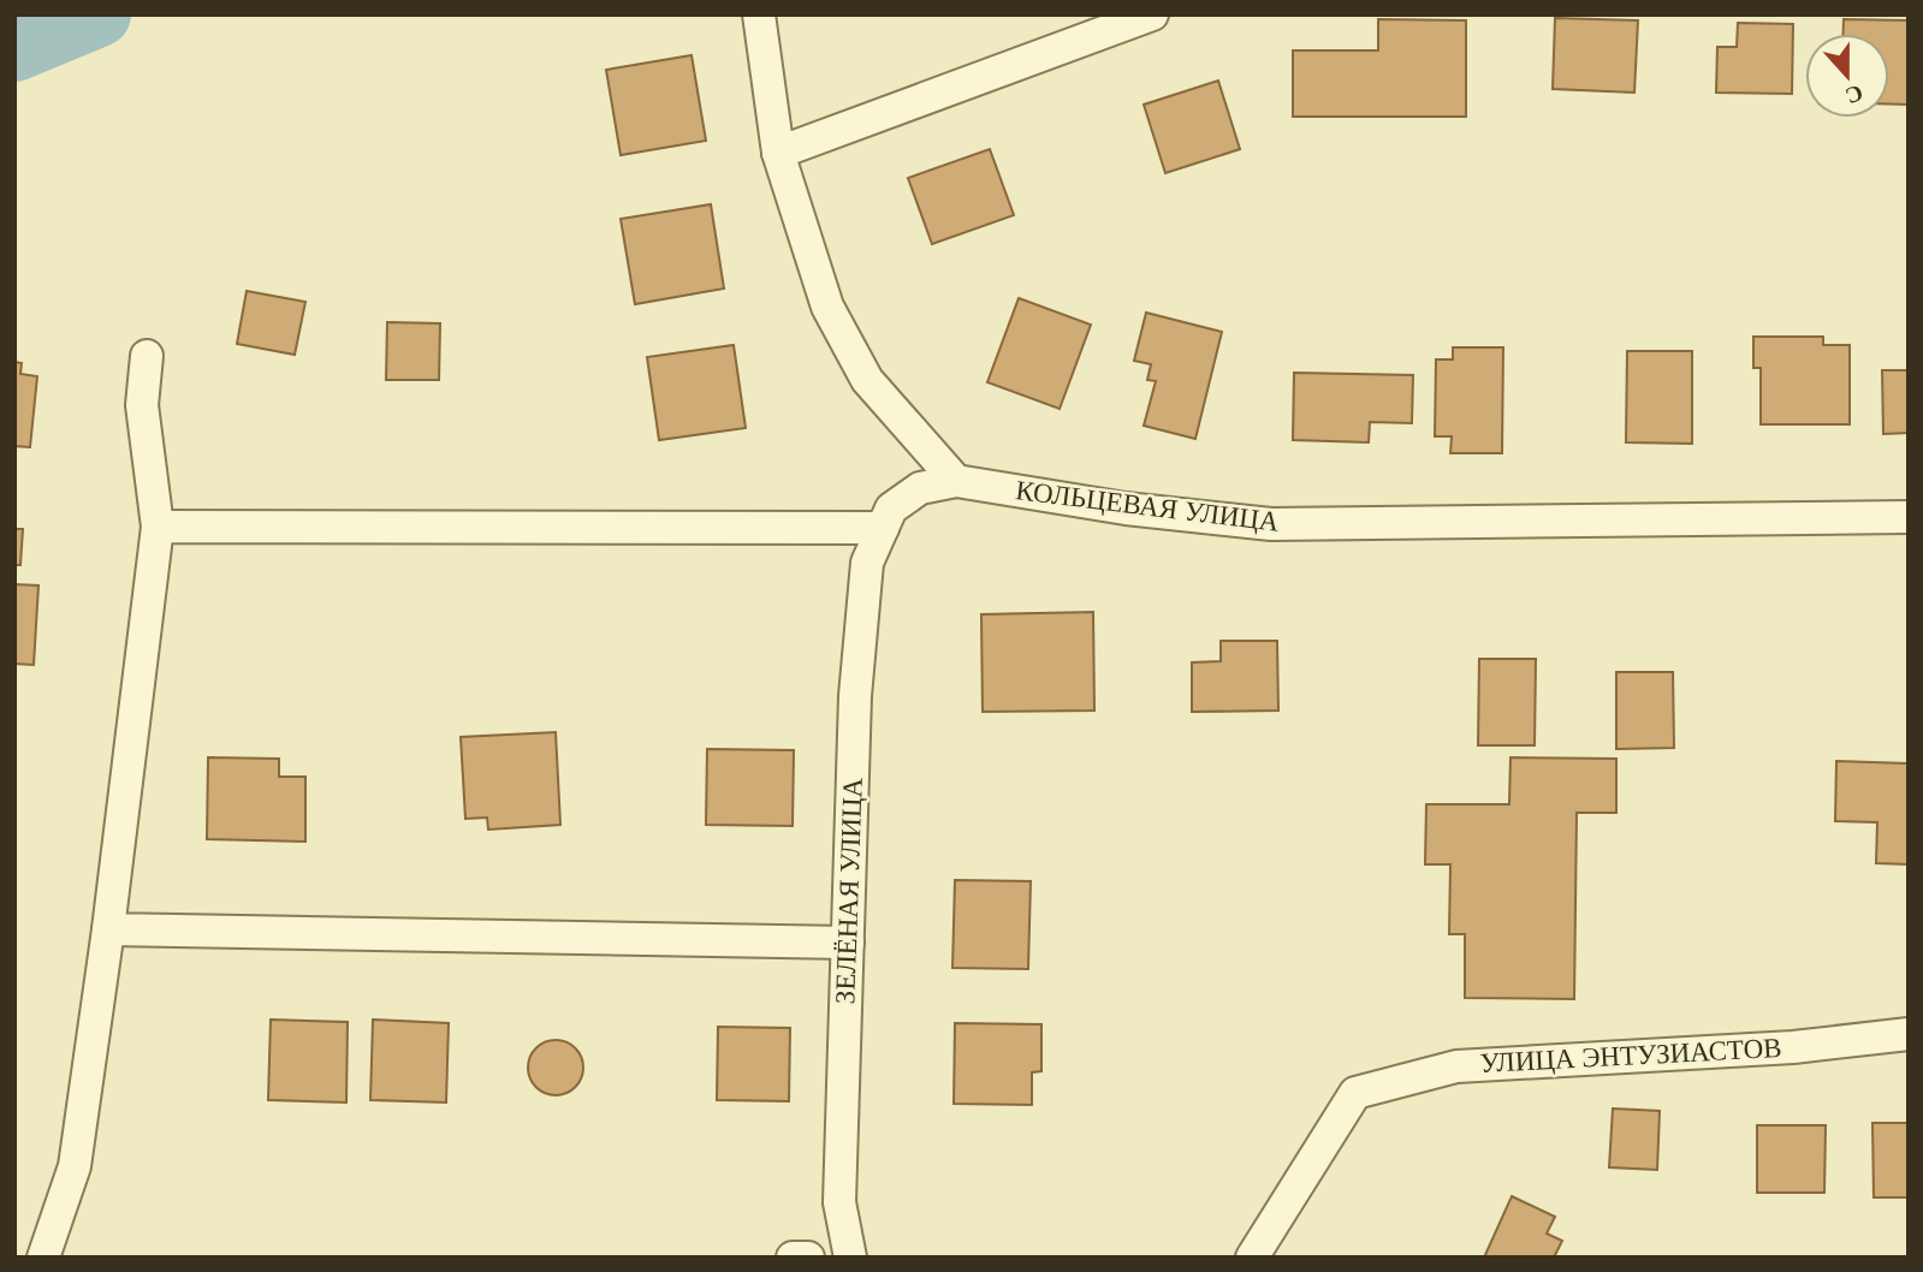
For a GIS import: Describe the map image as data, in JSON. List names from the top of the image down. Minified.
{"streets":{"street":["КОЛЬЦЕВАЯ УЛИЦА","ЗЕЛЁНАЯ УЛИЦА","УЛИЦА ЭНТУЗИАСТОВ"]},"crossings":[["КОЛЬЦЕВАЯ УЛИЦА","ЗЕЛЁНАЯ УЛИЦА"]],"north":"bottom"}
